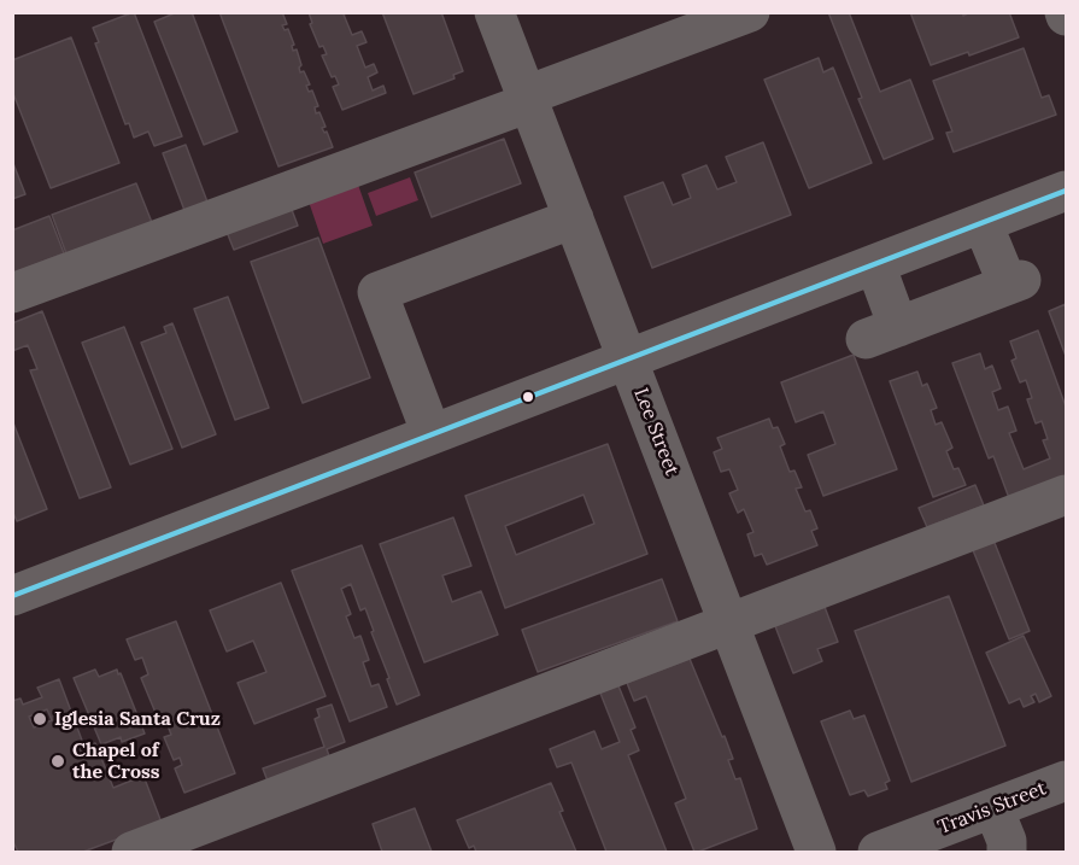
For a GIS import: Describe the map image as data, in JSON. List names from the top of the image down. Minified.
{"streets":{"street":["Lee Street","Travis Street"]},"places":["Iglesia Santa Cruz","Chapel of the Cross"]}
